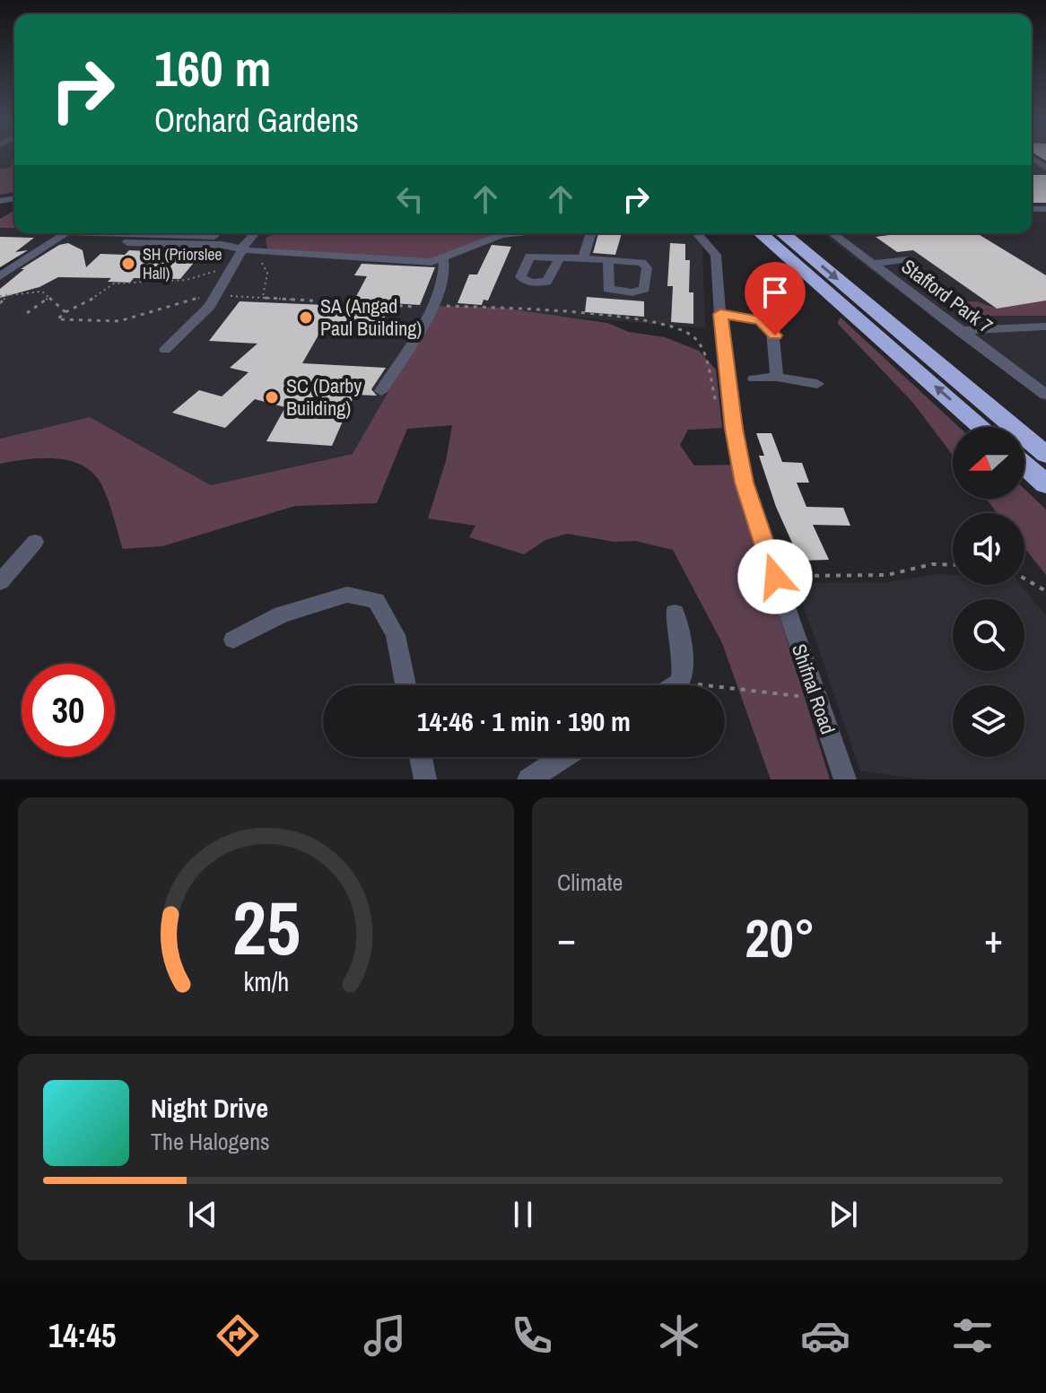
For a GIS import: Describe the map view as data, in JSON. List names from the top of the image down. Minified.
{"streets":{"street":["Stafford Park 7","Shifnal Road"]},"places":["SH (Priorslee Hall)","SA (Angad Paul Building)","SC (Darby Building)"],"north":"left","page":{"turn":["160 m","Orchard Gardens"],"limit":"30","trip":"14:46 · 1 min · 190 m","tile":"Climate","heat":["−","20°","+"],"song":["Night Drive","The Halogens"],"tabs":"14:45","gauge":["25","km/h"]}}
